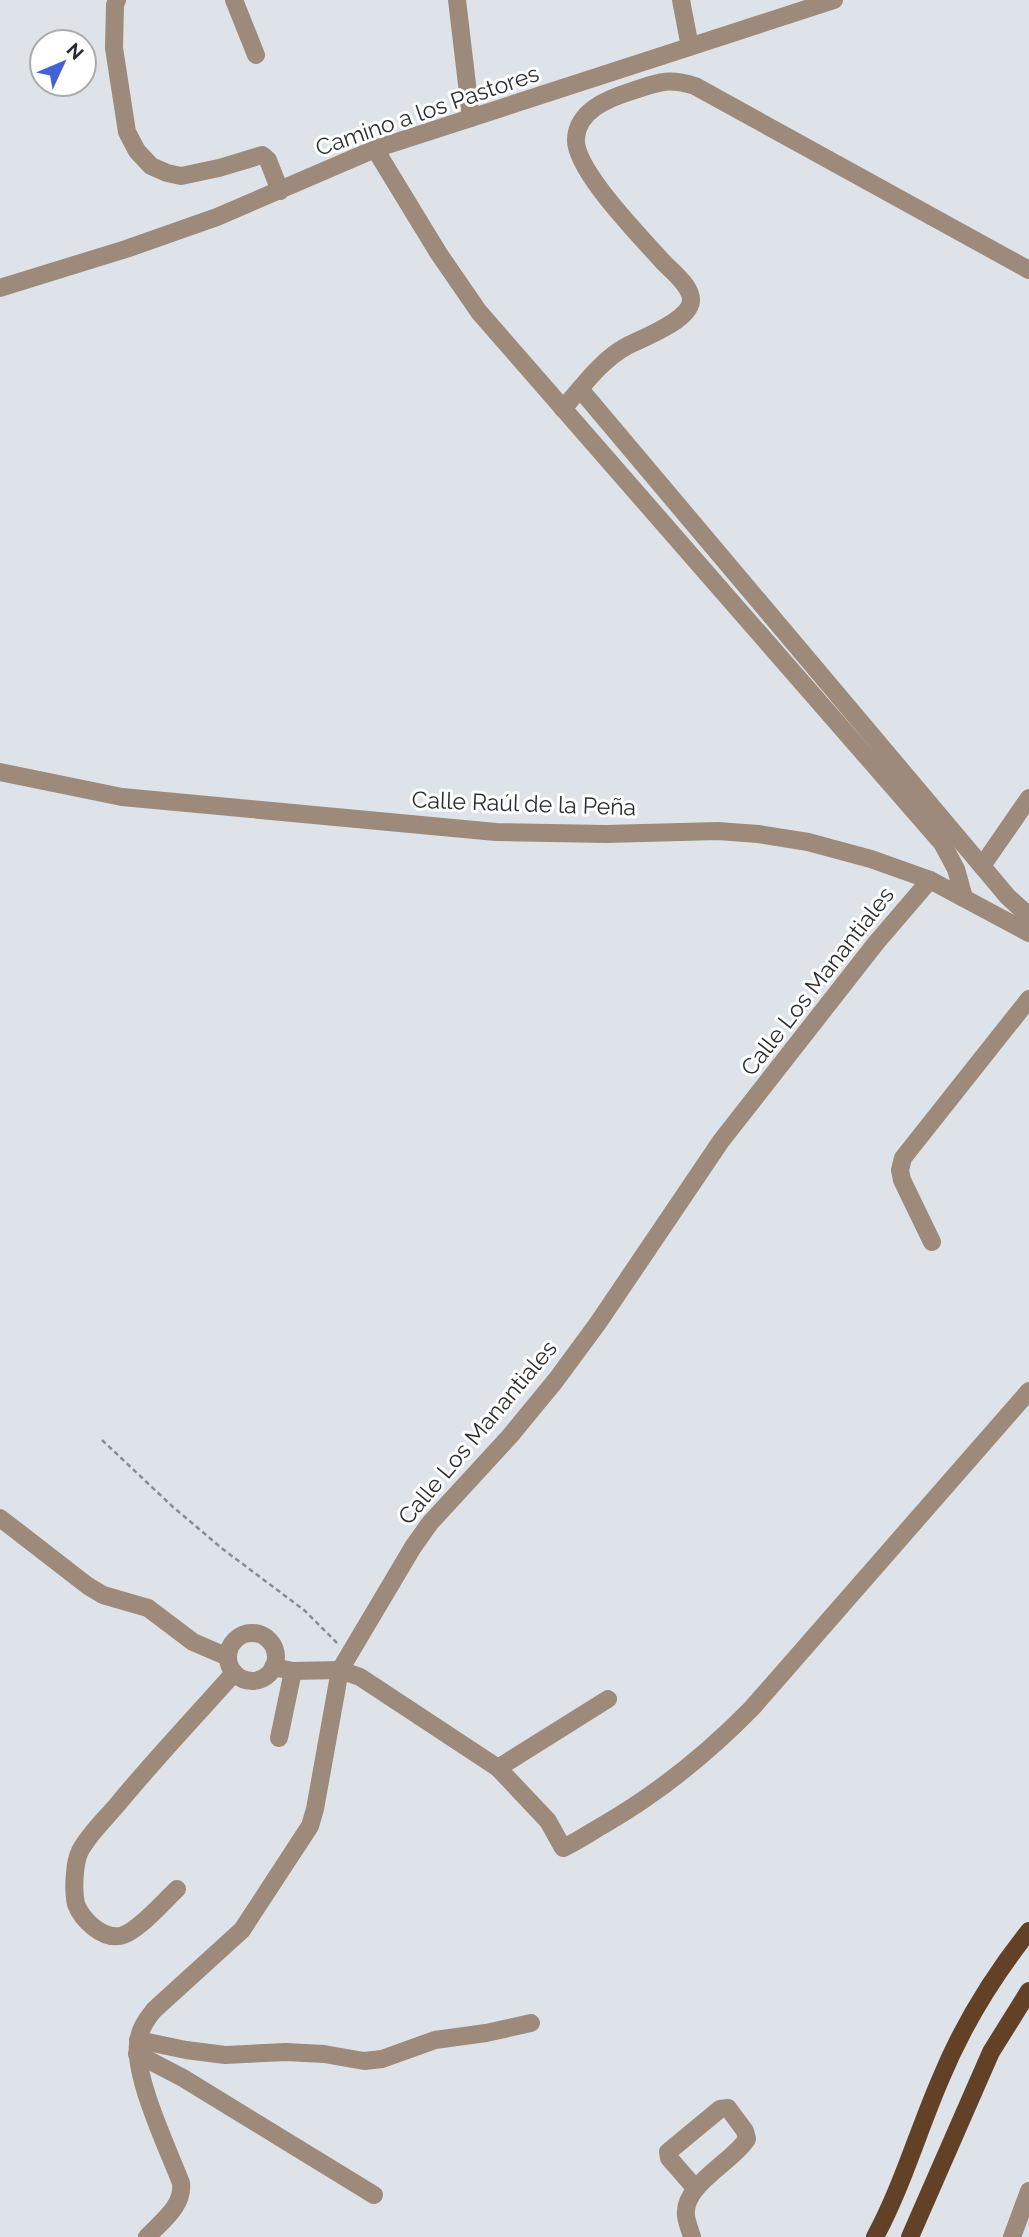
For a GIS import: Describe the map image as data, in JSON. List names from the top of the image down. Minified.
{"streets":{"street":["Camino a los Pastores","Calle Raúl de la Peña","Calle Los Manantiales"]},"crossings":[["Calle Raúl de la Peña","Calle Los Manantiales"]],"north":"top right"}
